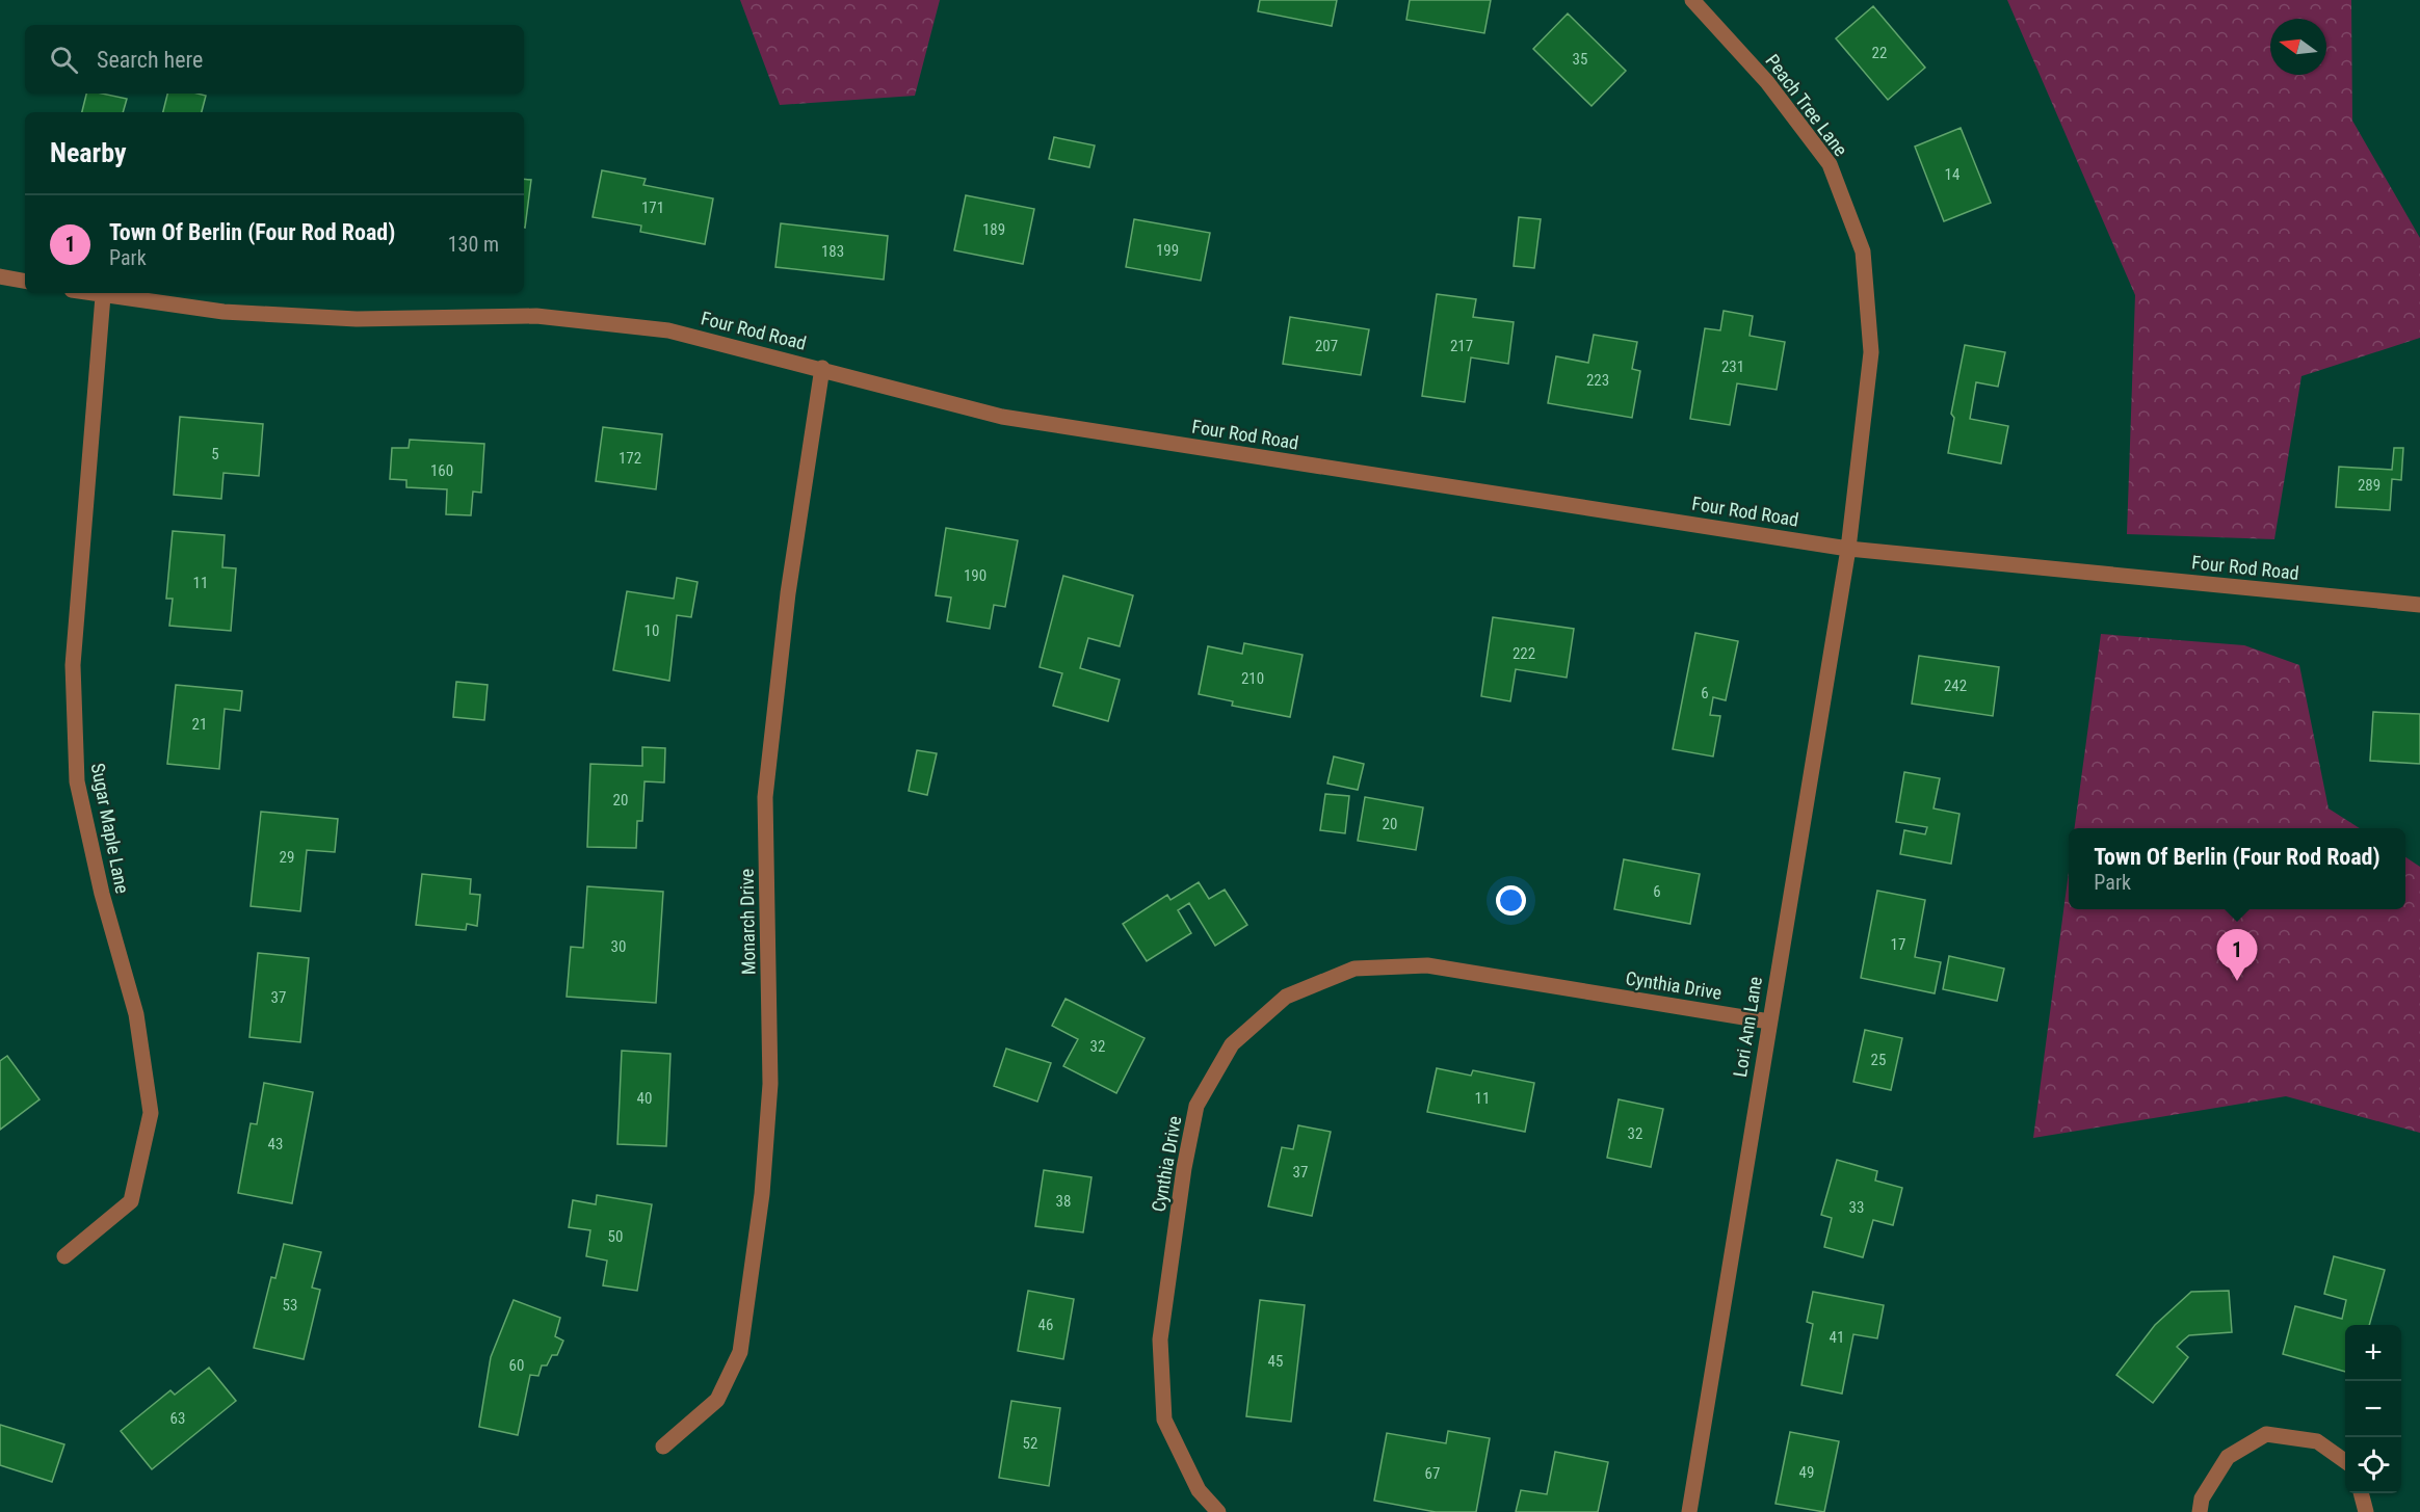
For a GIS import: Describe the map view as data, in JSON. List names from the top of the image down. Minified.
{"streets":{"street":["Peach Tree Lane","Four Rod Road","Sugar Maple Lane","Monarch Drive","Cynthia Drive","Lori Ann Lane"]},"crossings":[["Peach Tree Lane","Four Rod Road"],["Peach Tree Lane","Lori Ann Lane"],["Four Rod Road","Sugar Maple Lane"],["Four Rod Road","Monarch Drive"],["Four Rod Road","Lori Ann Lane"],["Cynthia Drive","Lori Ann Lane"]],"house_numbers":["22","35","14","171","189","199","183","207","217","231","223","5","172","160","289","190","11","10","222","210","242","6","21","20","20","29","6","17","30","37","32","25","40","11","32","43","37","38","33","50","53","46","41","45","60","63","52","49","67"],"north":"left","page":{"search":"Search here","heading":"Nearby","list":[{"mark":"1","name":"Town Of Berlin (Four Rod Road)","note":"Park","value":"130 m"}],"popup":["Town Of Berlin (Four Rod Road)","Park"],"pins":"1","map_buttons":["+","−"]}}
